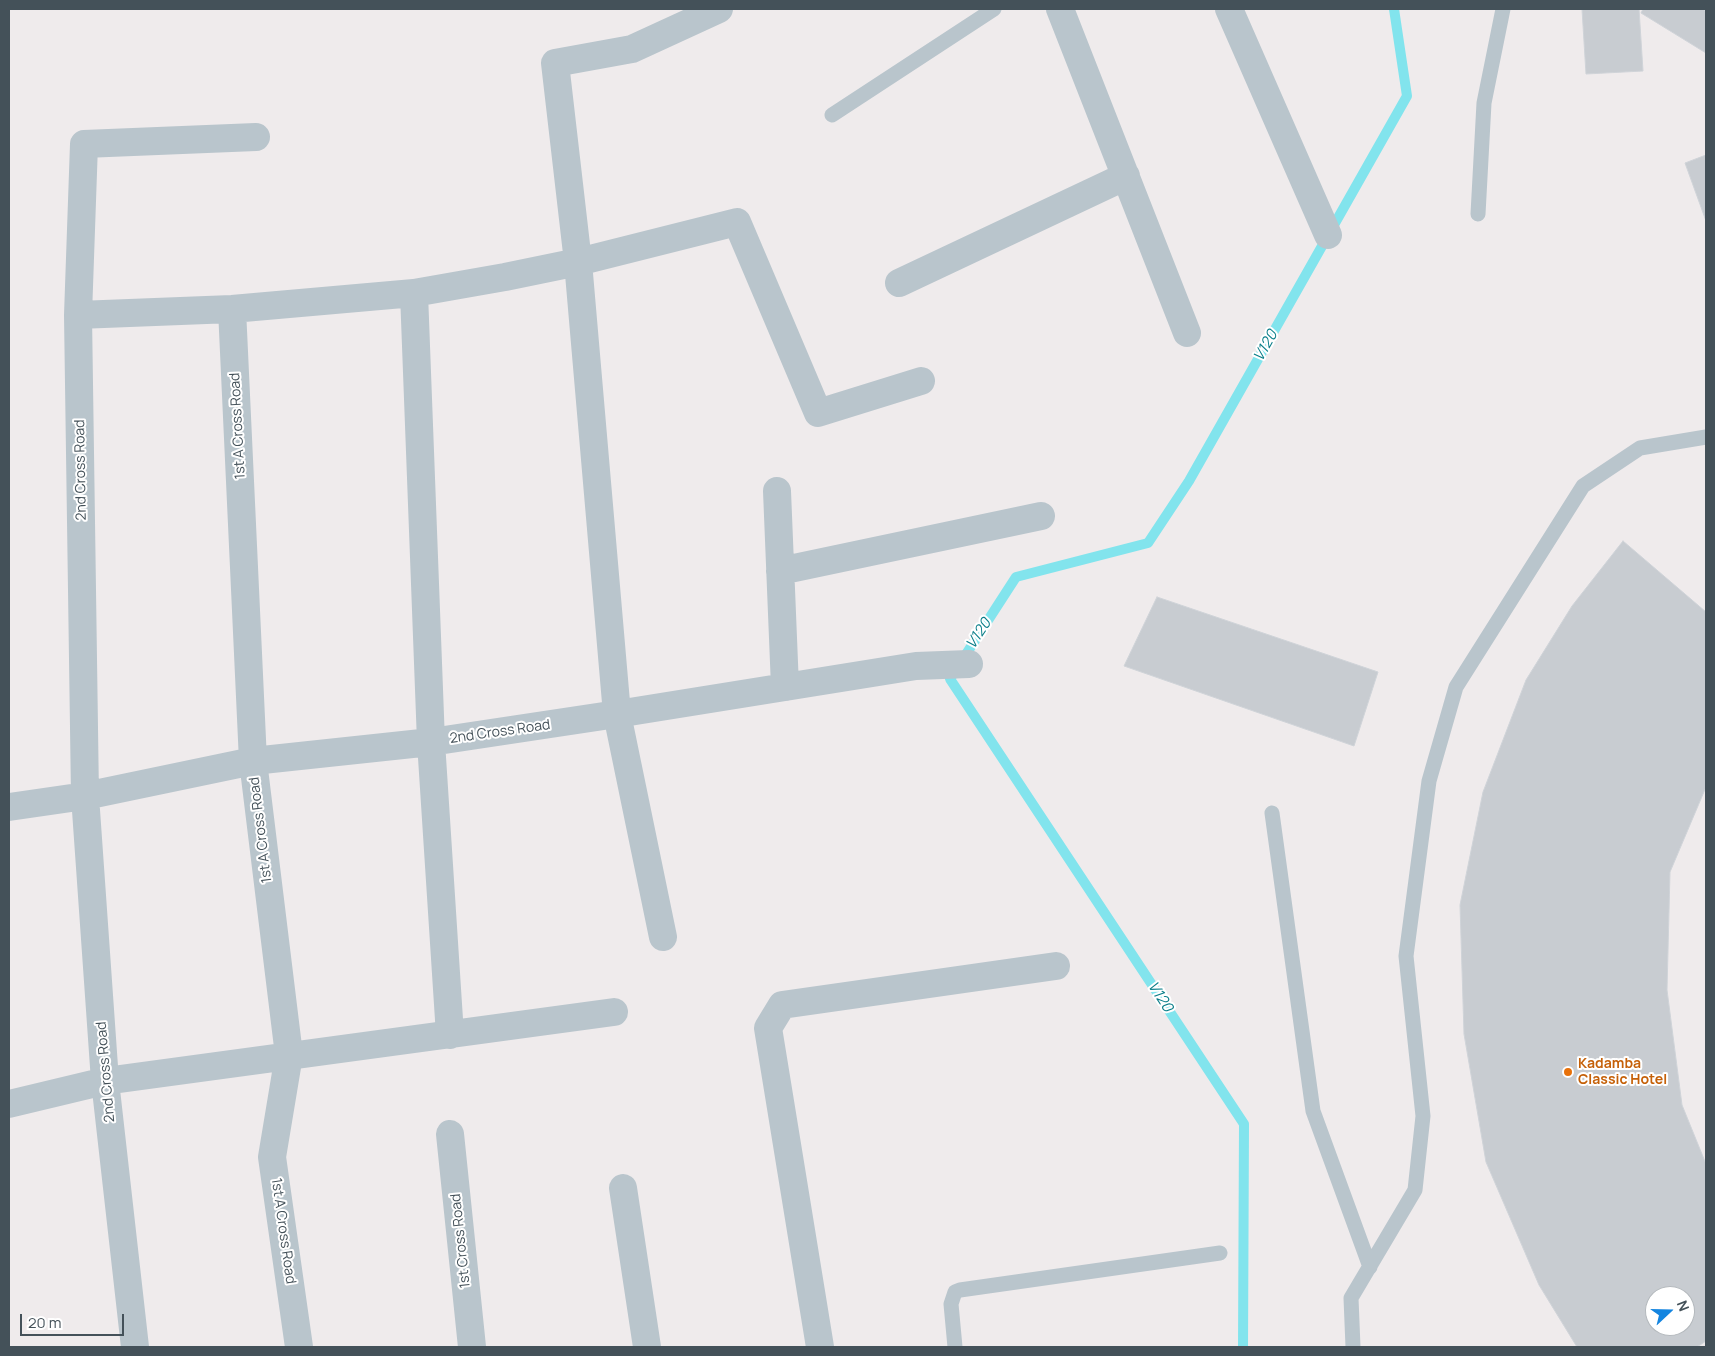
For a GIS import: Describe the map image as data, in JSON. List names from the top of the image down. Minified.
{"streets":{"street":["1st A Cross Road","2nd Cross Road","1st Cross Road"]},"crossings":[["1st A Cross Road","2nd Cross Road"]],"water":["V120"],"places":["Kadamba Classic Hotel"],"scale_bar":"20 m","north":"right"}
